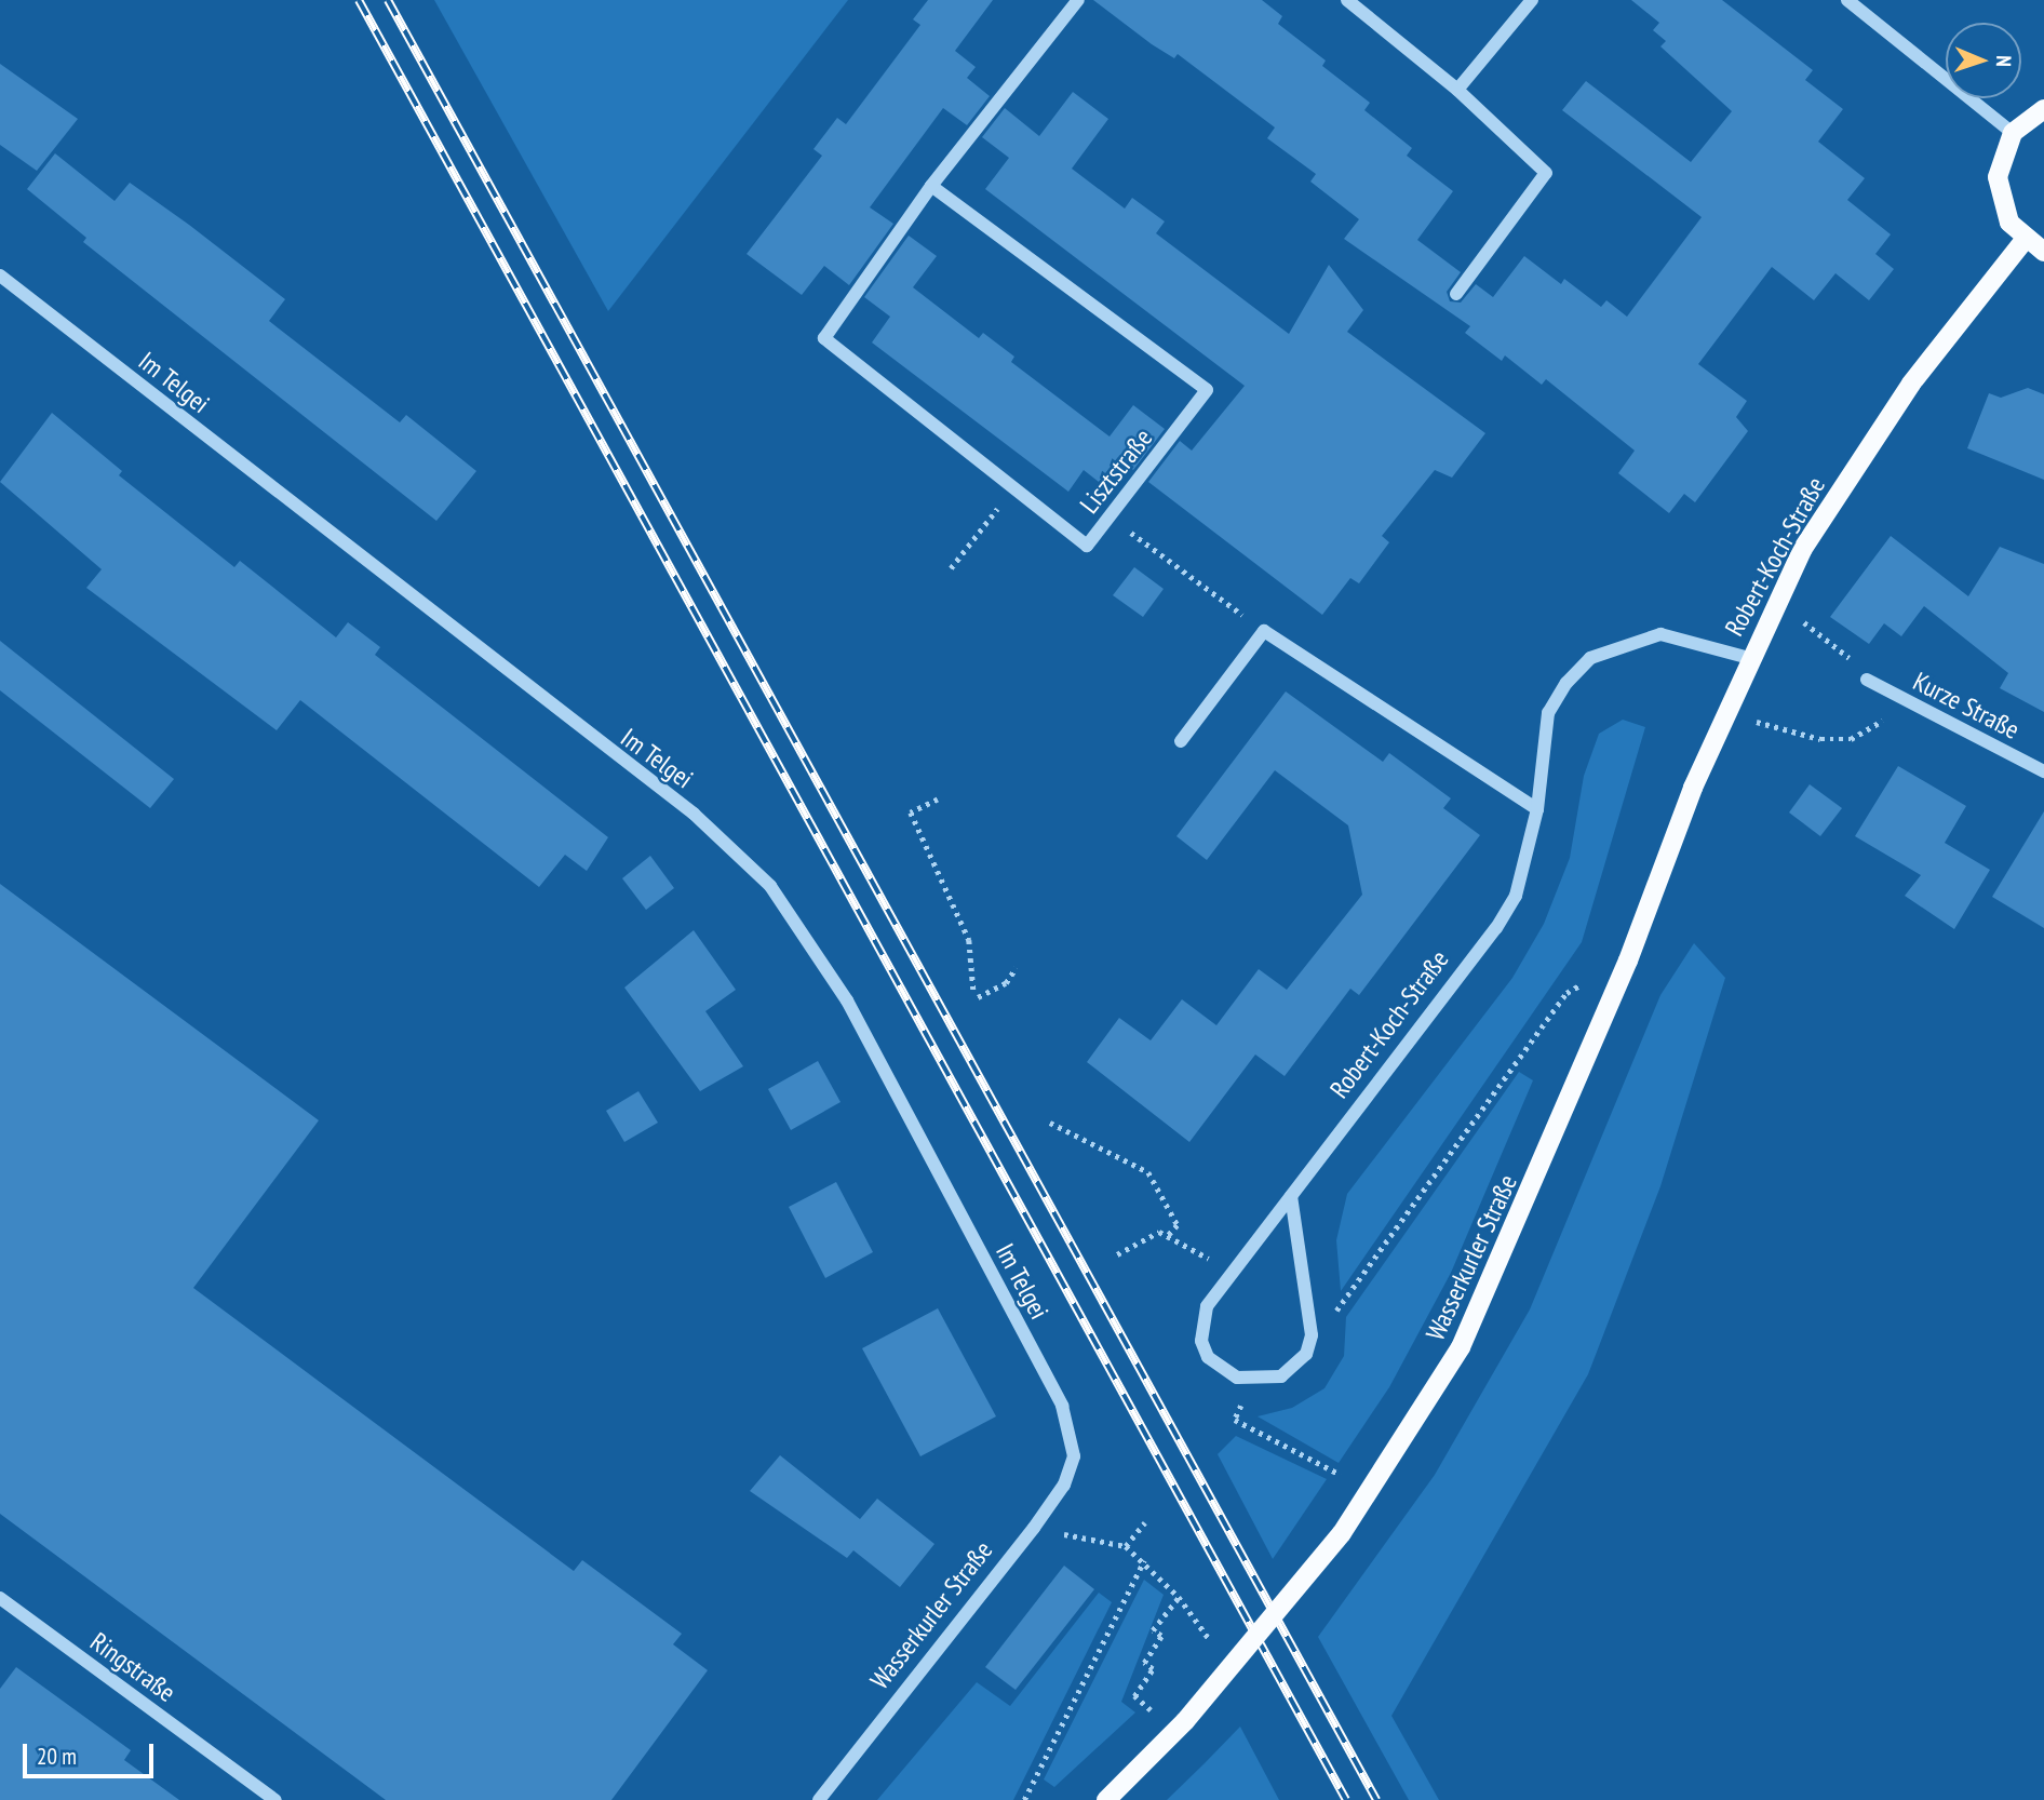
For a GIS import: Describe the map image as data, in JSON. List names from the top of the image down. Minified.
{"streets":{"main road":["Robert-Koch-Straße","Wasserkurler Straße"],"street":["Im Telgei","Lisztstraße","Kurze Straße","Ringstraße"]},"crossings":[["Im Telgei","Wasserkurler Straße"],["Robert-Koch-Straße","Wasserkurler Straße"]],"scale_bar":"20 m","north":"right"}
